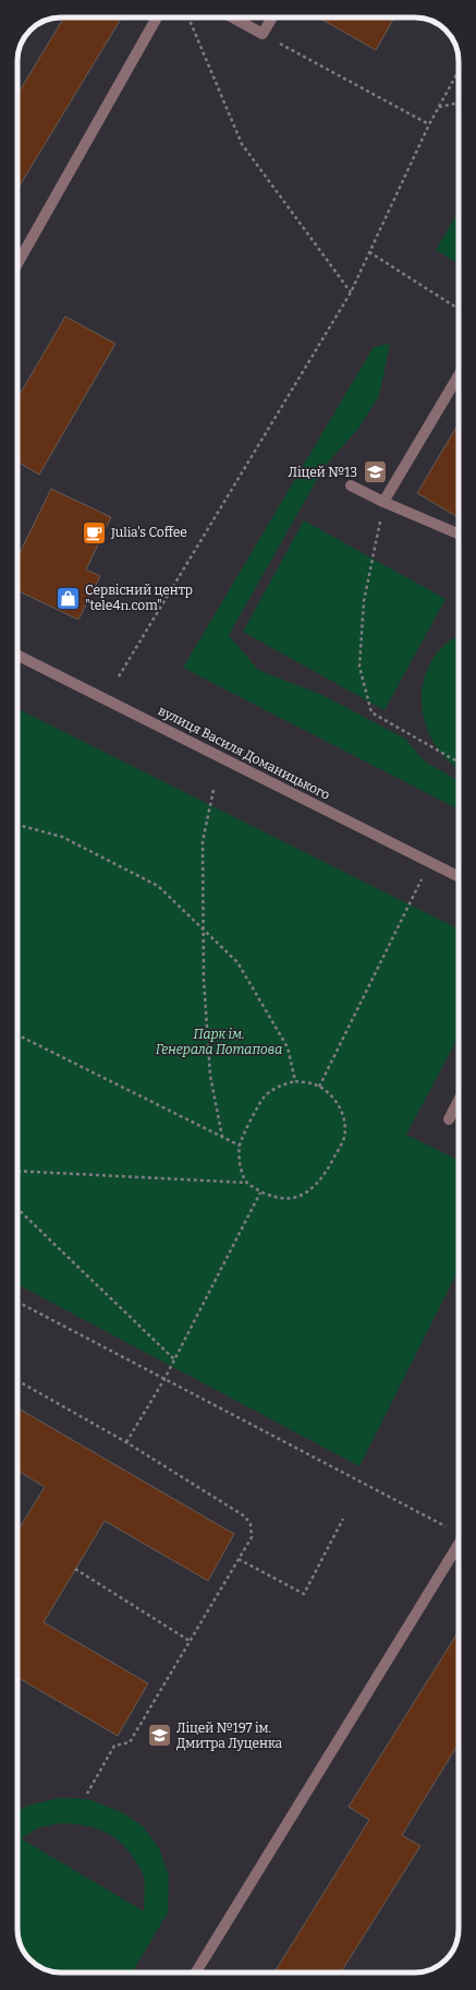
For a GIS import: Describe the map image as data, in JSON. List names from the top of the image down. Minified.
{"streets":{"street":["вулиця Василя Доманицького"]},"parks":["Парк ім. Генерала Потапова"],"places":{"school or university":["Ліцей №13","Ліцей №197 ім. Дмитра Луценка"],"cafe":["Julia's Coffee"],"shop":["Сервісний центр \"tele4n.com\""]}}
